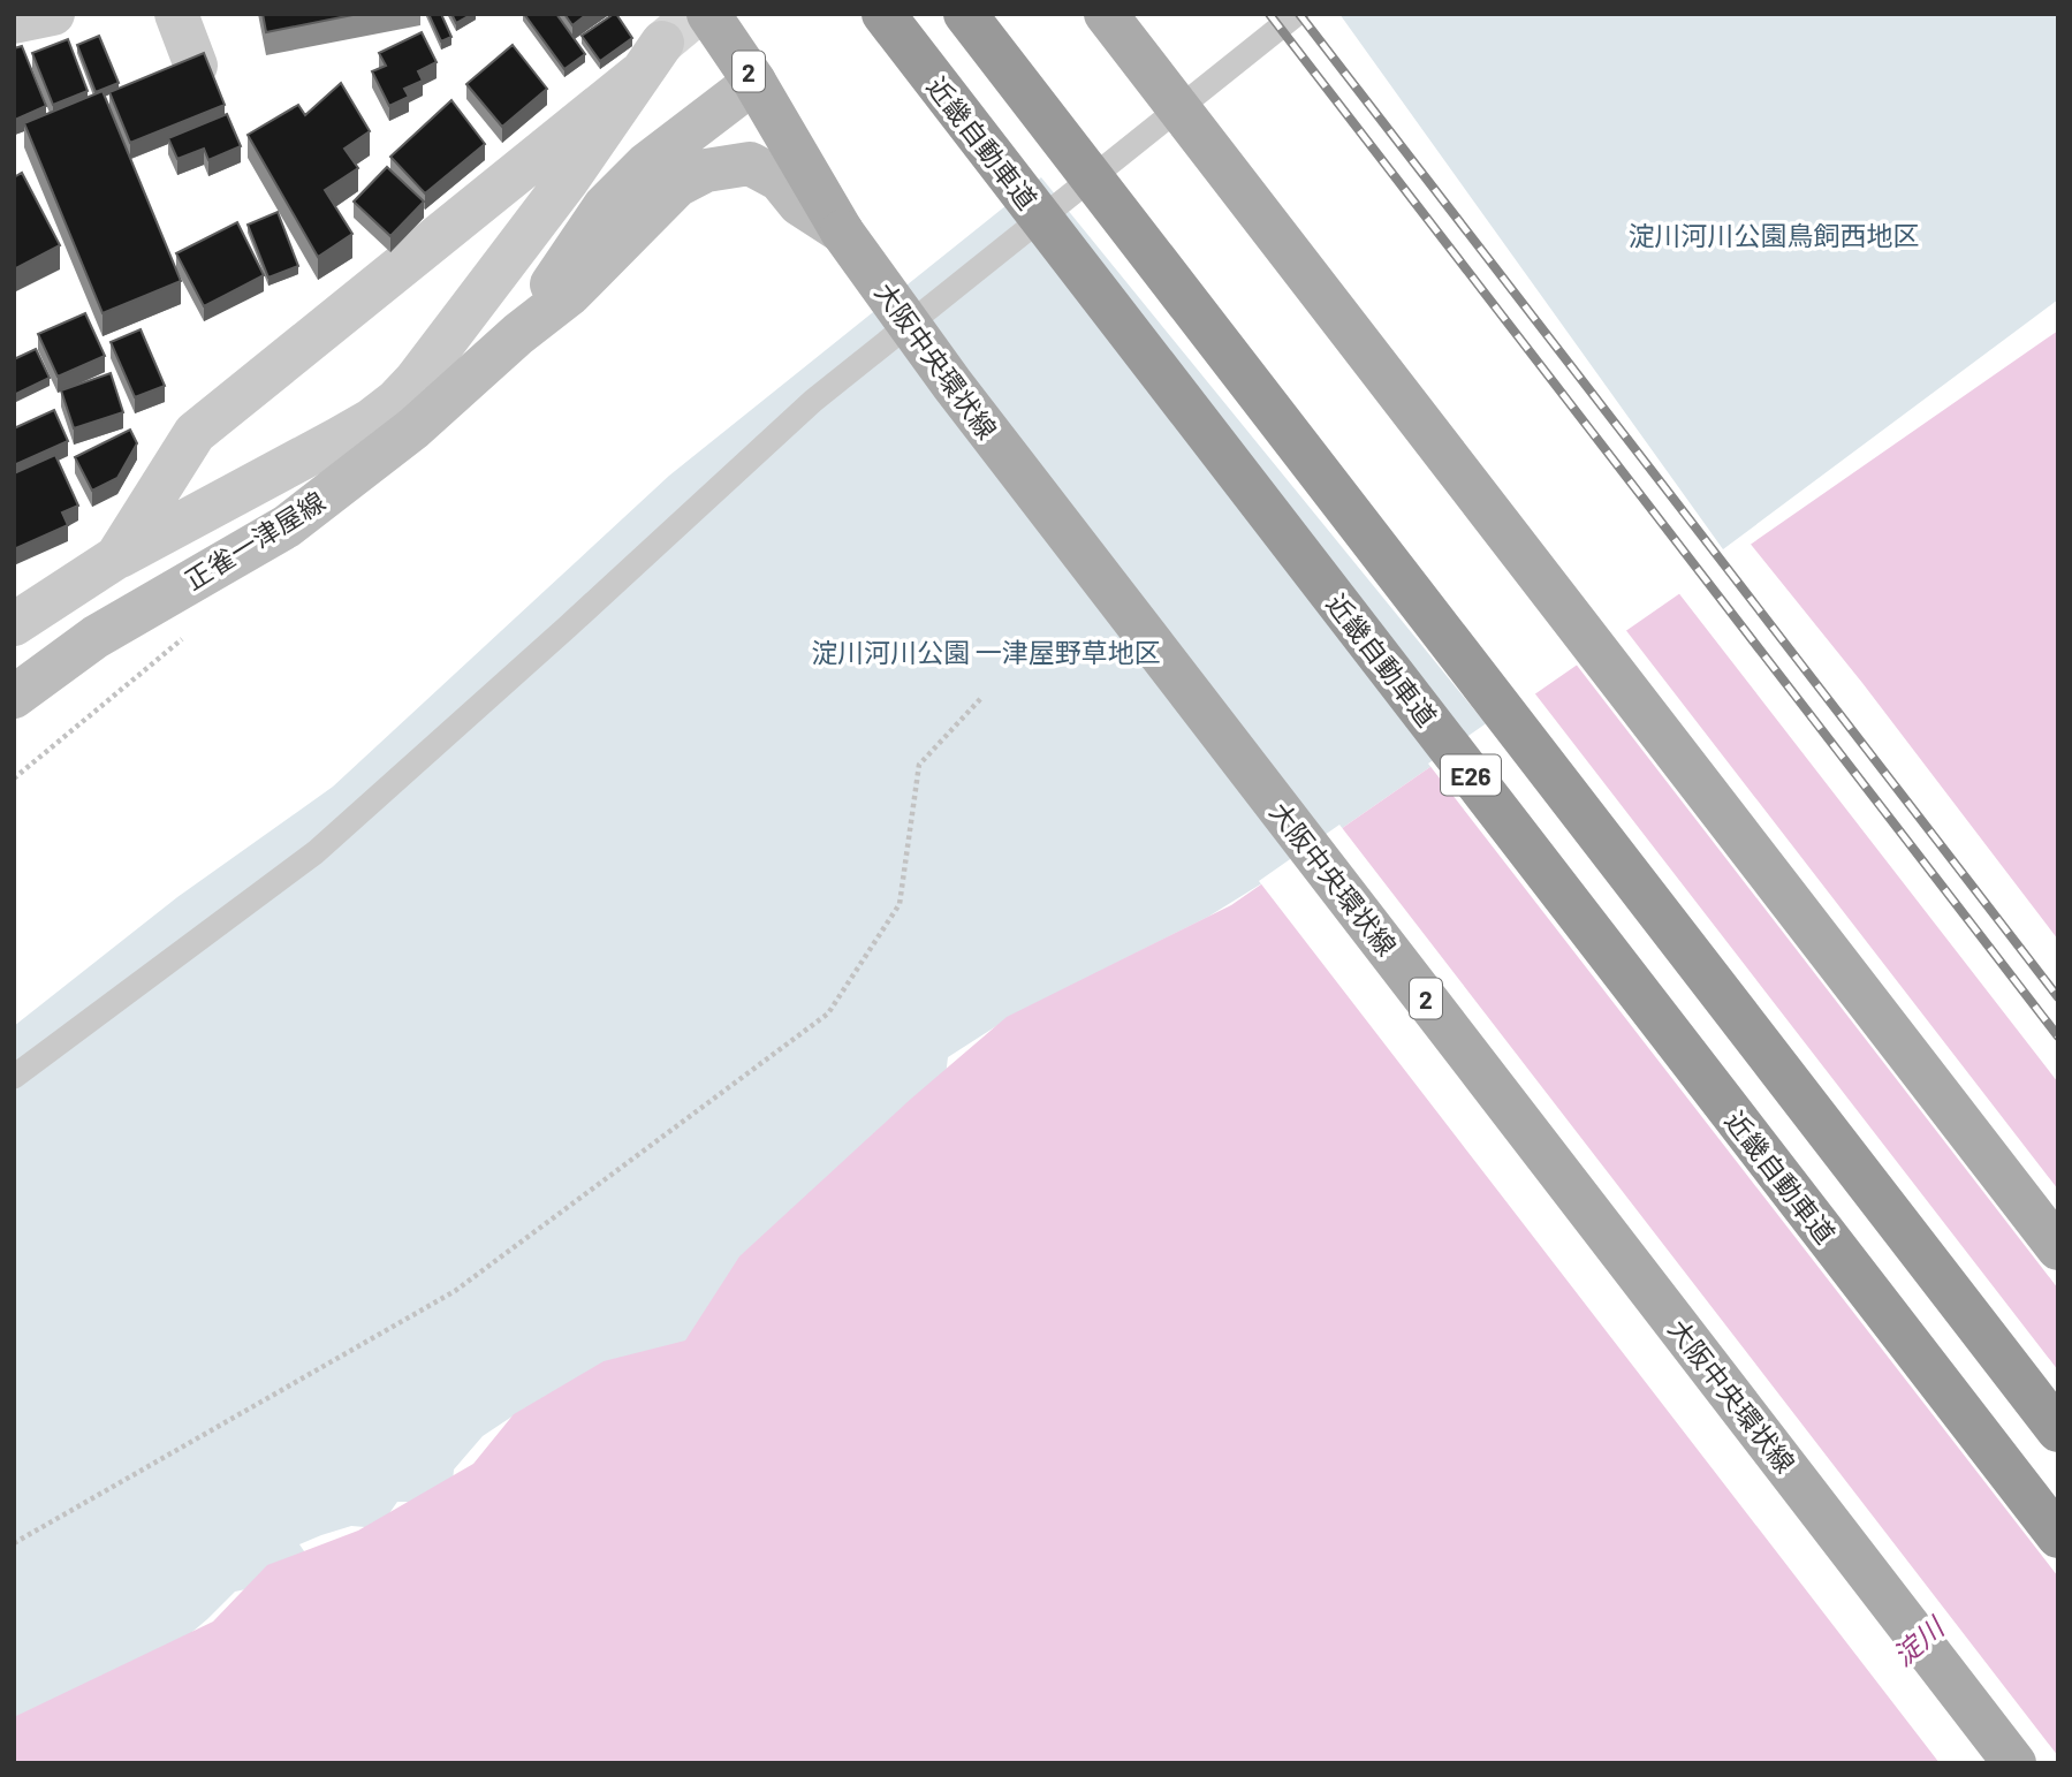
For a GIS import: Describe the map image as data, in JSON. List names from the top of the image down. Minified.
{"streets":{"highway":["近畿自動車道","E26"],"main road":["2","大阪中央環状線","正雀一津屋線"]},"crossings":[["大阪中央環状線","正雀一津屋線"]],"water":["淀川"],"parks":["淀川河川公園鳥飼西地区","淀川河川公園 一津屋野草地区"]}
